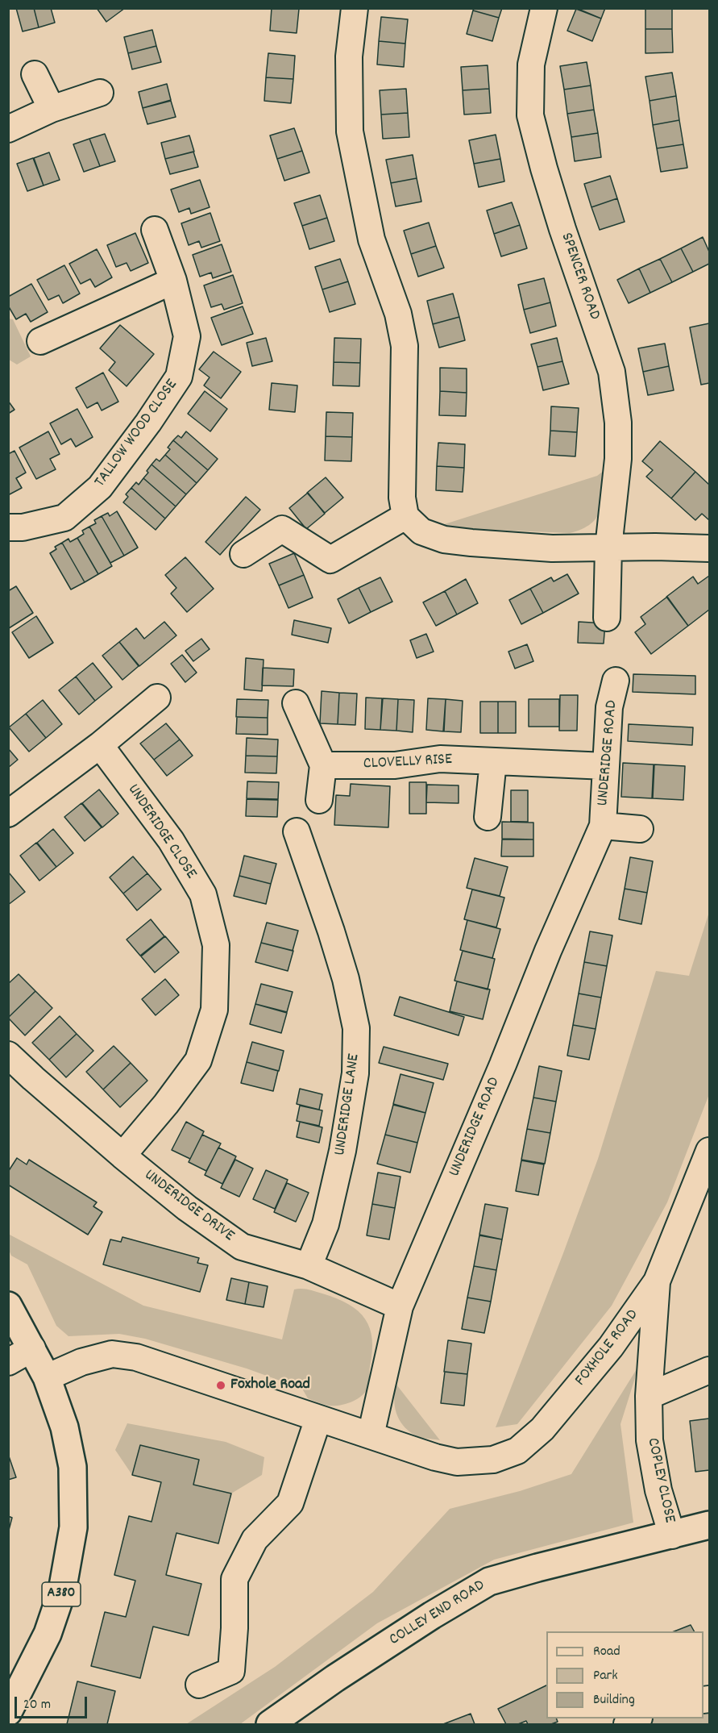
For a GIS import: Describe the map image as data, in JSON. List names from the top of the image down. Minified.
{"streets":{"main road":["A380","COLLEY END ROAD"],"street":["SPENCER ROAD","TALLOW WOOD CLOSE","UNDERIDGE ROAD","CLOVELLY RISE","UNDERIDGE CLOSE","UNDERIDGE LANE","UNDERIDGE DRIVE","FOXHOLE ROAD","COPLEY CLOSE"]},"crossings":[["UNDERIDGE ROAD","CLOVELLY RISE"],["UNDERIDGE ROAD","UNDERIDGE DRIVE"],["UNDERIDGE ROAD","FOXHOLE ROAD"],["UNDERIDGE CLOSE","UNDERIDGE DRIVE"],["UNDERIDGE LANE","UNDERIDGE DRIVE"],["FOXHOLE ROAD","COPLEY CLOSE"],["FOXHOLE ROAD","A380"],["COPLEY CLOSE","COLLEY END ROAD"]],"places":["Foxhole Road"],"legend":["Road","Park","Building"],"scale_bar":"20 m"}
